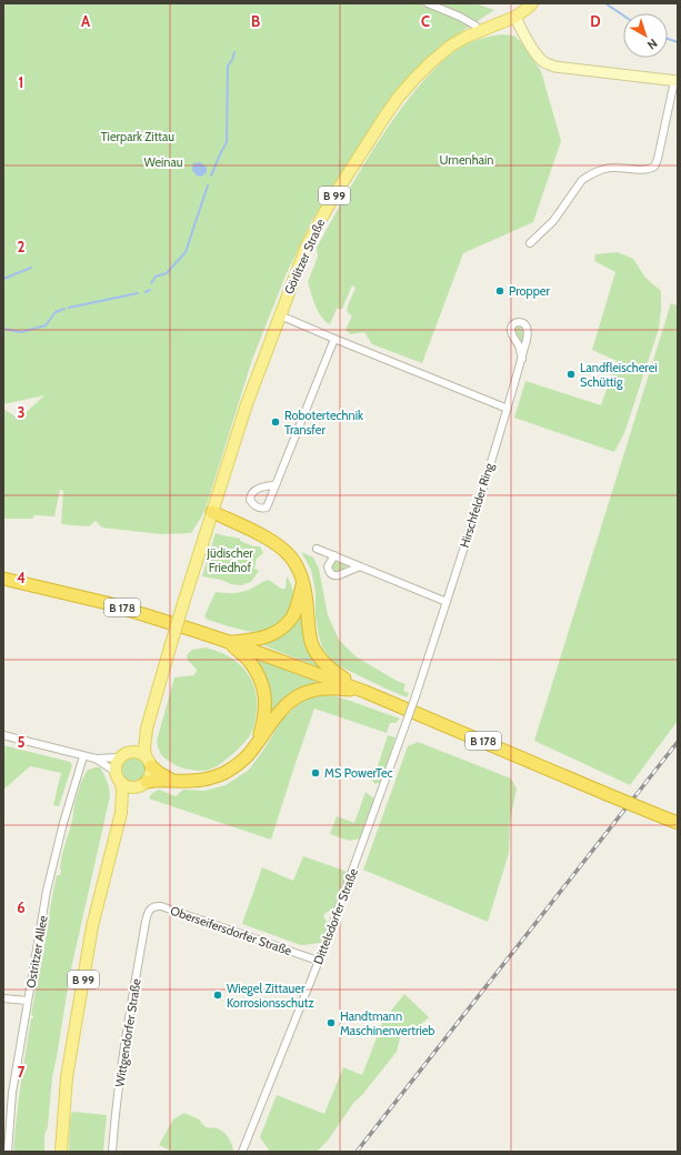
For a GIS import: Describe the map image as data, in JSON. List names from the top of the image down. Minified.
{"streets":{"highway":["B 178"],"main road":["B 99","Görlitzer Straße"],"street":["Hirschfelder Ring","Dittelsdorfer Straße","Oberseifersdorfer Straße","Ostritzer Allee","Wittgendorfer Straße"]},"crossings":[["B 99","Görlitzer Straße"],["Hirschfelder Ring","Dittelsdorfer Straße"],["Dittelsdorfer Straße","Oberseifersdorfer Straße"],["Oberseifersdorfer Straße","Wittgendorfer Straße"]],"parks":["Tierpark Zittau","Urnenhain","Weinau","Jüdischer Friedhof"],"places":["Propper","Landfleischerei Schüttig","Robotertechnik Transfer","MS PowerTec","Wiegel Zittauer Korrosionsschutz","Handtmann Maschinenvertrieb"],"north":"bottom right","grid":{"columns":["A","B","C","D"],"rows":["1","2","3","4","5","6","7"]}}
